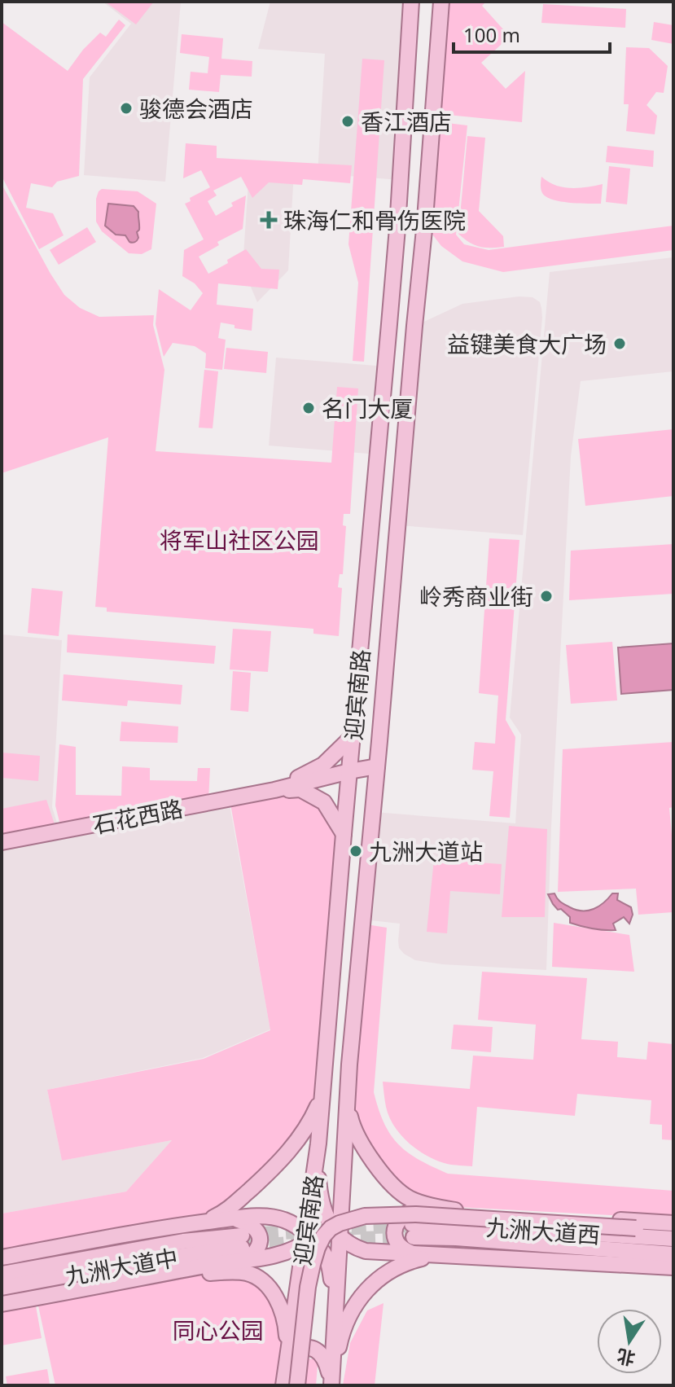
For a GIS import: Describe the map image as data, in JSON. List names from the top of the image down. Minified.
{"streets":{"main road":["迎宾南路","石花西路","九洲大道西","九洲大道中"]},"parks":["将军山社区公园","同心公园"],"places":{"other":["骏德会酒店","香江酒店","益键美食大广场","名门大厦","岭秀商业街","九洲大道站"],"health":["珠海仁和骨伤医院"]},"scale_bar":"100 m","north":"bottom"}
